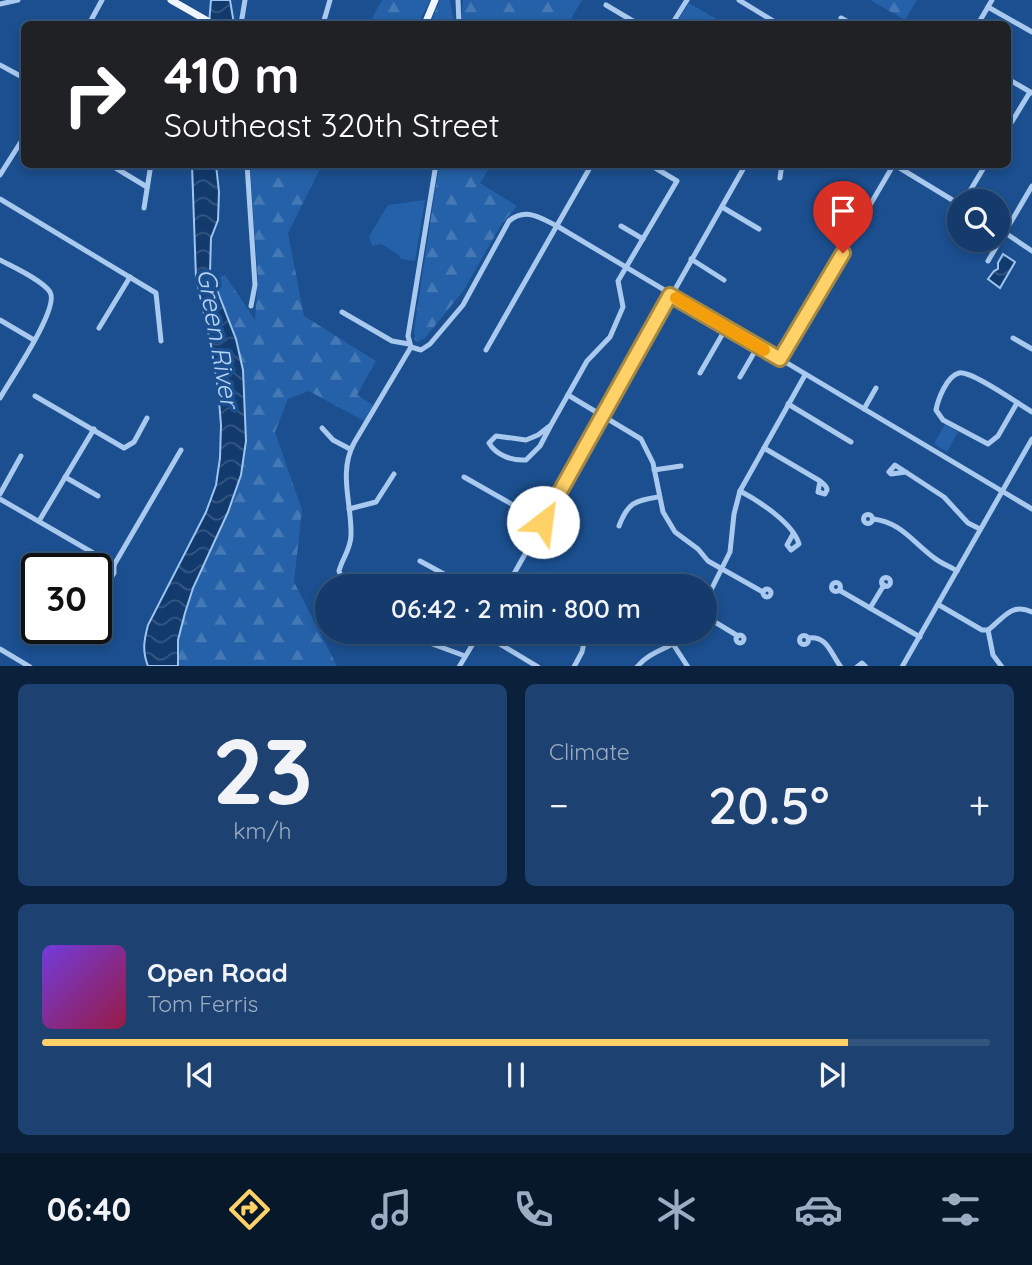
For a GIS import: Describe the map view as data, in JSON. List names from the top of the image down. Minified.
{"water":["Green River"],"page":{"turn":["410 m","Southeast 320th Street"],"limit":"30","trip":"06:42 · 2 min · 800 m","tile":[["23","km/h"],"Climate"],"heat":["−","20.5°","+"],"song":["Open Road","Tom Ferris"],"tabs":"06:40"}}
